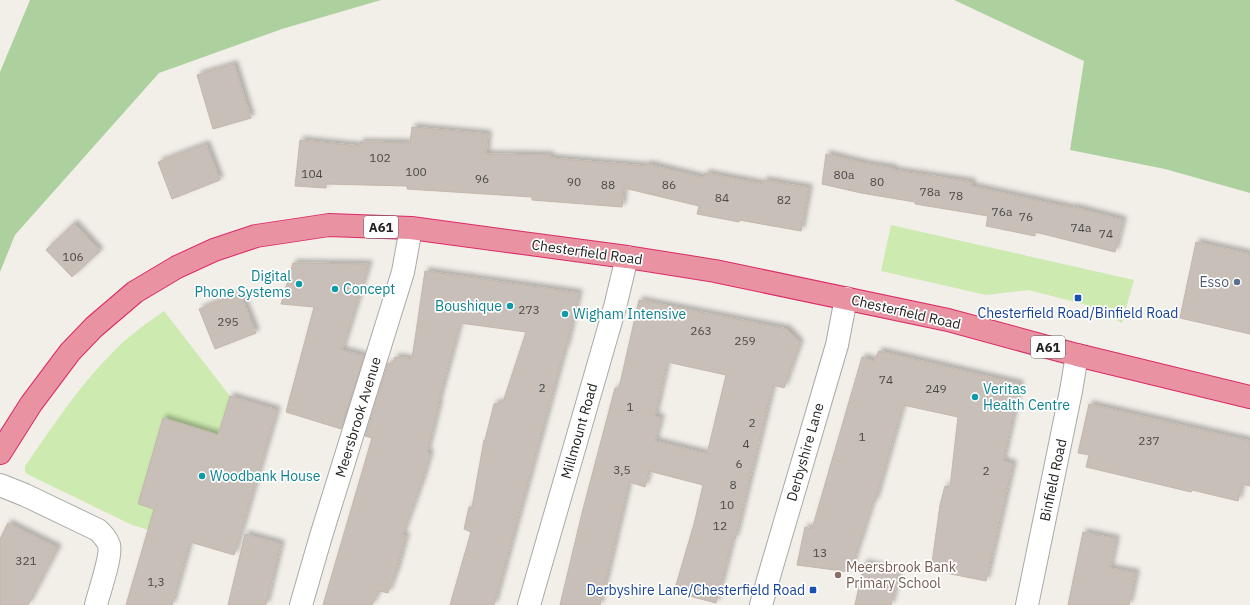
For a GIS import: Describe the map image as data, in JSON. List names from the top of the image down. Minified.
{"streets":{"highway":["A61","Chesterfield Road"],"street":["Meersbrook Avenue","Millmount Road","Derbyshire Lane","Binfield Road"]},"crossings":[["Chesterfield Road","Meersbrook Avenue"],["Chesterfield Road","Millmount Road"],["Chesterfield Road","Derbyshire Lane"],["Chesterfield Road","Binfield Road"]],"places":{"other":["Esso","Digital Phone Systems","Concept","Boushique","Wigham Intensive","Veritas Health Centre","Woodbank House","Meersbrook Bank Primary School"],"transit":["Chesterfield Road/Binfield Road","Derbyshire Lane/Chesterfield Road"]},"house_numbers":["102","100","104","80a","96","90","80","88","86","78a","78","84","82","76a","76","74a","74","106","273","295","263","259","74","2","249","1","2","1","237","4","6","3,5","2","8","10","12","13","321","1,3"]}
